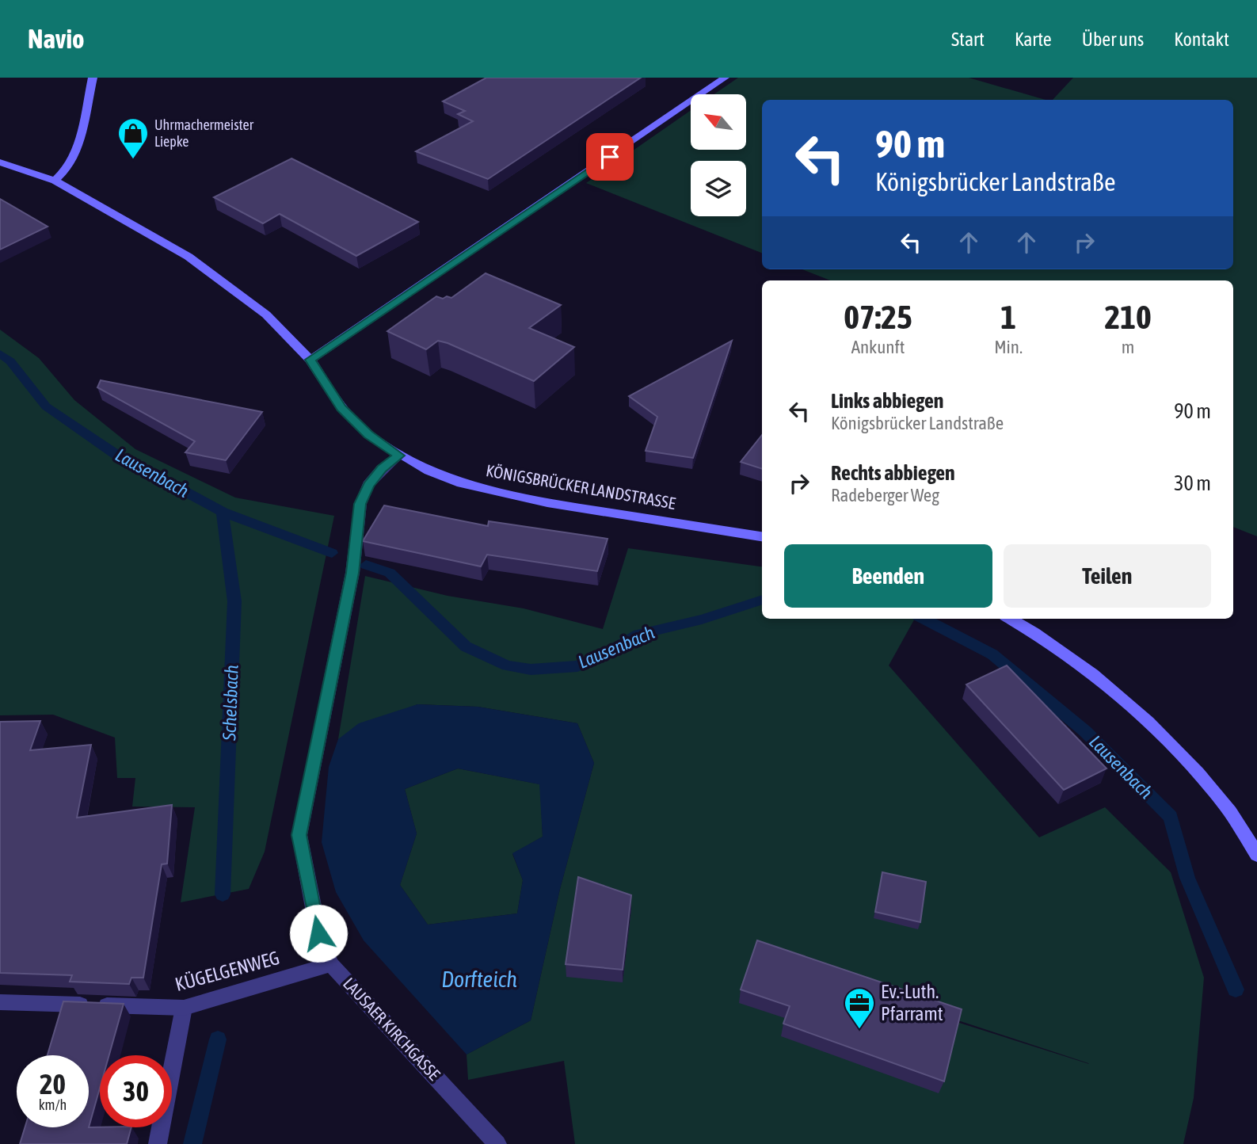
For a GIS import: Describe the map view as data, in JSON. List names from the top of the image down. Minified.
{"streets":{"main road":["KÖNIGSBRÜCKER LANDSTRASSE"],"street":["KÜGELGENWEG","LAUSAER KIRCHGASSE"]},"crossings":[["KÖNIGSBRÜCKER LANDSTRASSE","LAUSAER KIRCHGASSE"],["KÜGELGENWEG","LAUSAER KIRCHGASSE"]],"water":["Lausenbach","Schelsbach","Dorfteich"],"places":{"shop":["Uhrmachermeister Liepke"],"office":["Ev.-Luth. Pfarramt"]},"north":"top left","page":{"header":"Navio","nav":["Start","Karte","Über uns","Kontakt"],"turn":["90 m","Königsbrücker Landstraße"],"eta":["07:25","Ankunft","1","Min.","210","m"],"list":[{"name":"Links abbiegen","note":"Königsbrücker Landstraße","value":"90 m"},{"name":"Rechts abbiegen","note":"Radeberger Weg","value":"30 m"}],"buttons":["Beenden","Teilen"],"speed":"20 km/h","limit":"30"}}
